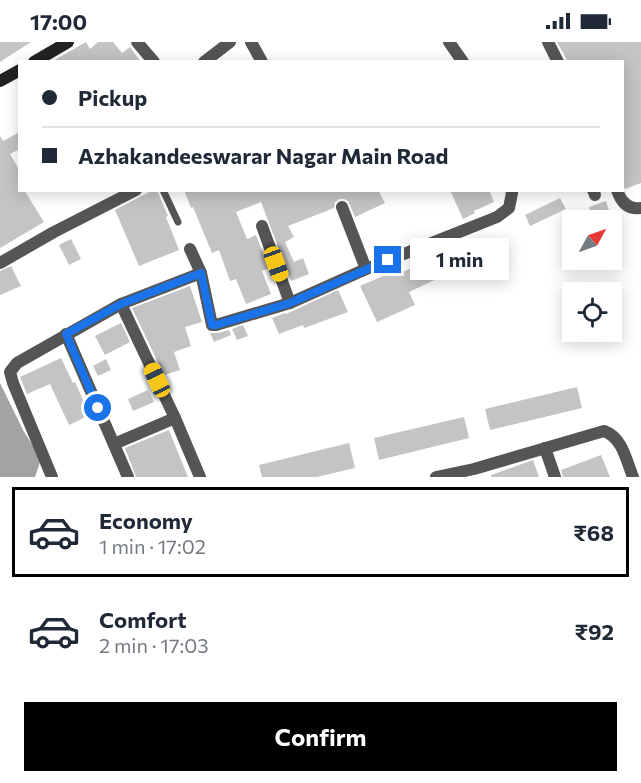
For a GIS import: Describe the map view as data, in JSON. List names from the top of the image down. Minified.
{"north":"top right","page":{"status":"17:00","banner":["Pickup","Azhakandeeswarar Nagar Main Road"],"bubble":"1 min","list":[{"name":"Economy","note":"1 min · 17:02","value":"₹68"},{"name":"Comfort","note":"2 min · 17:03","value":"₹92"}],"buttons":"Confirm"}}
